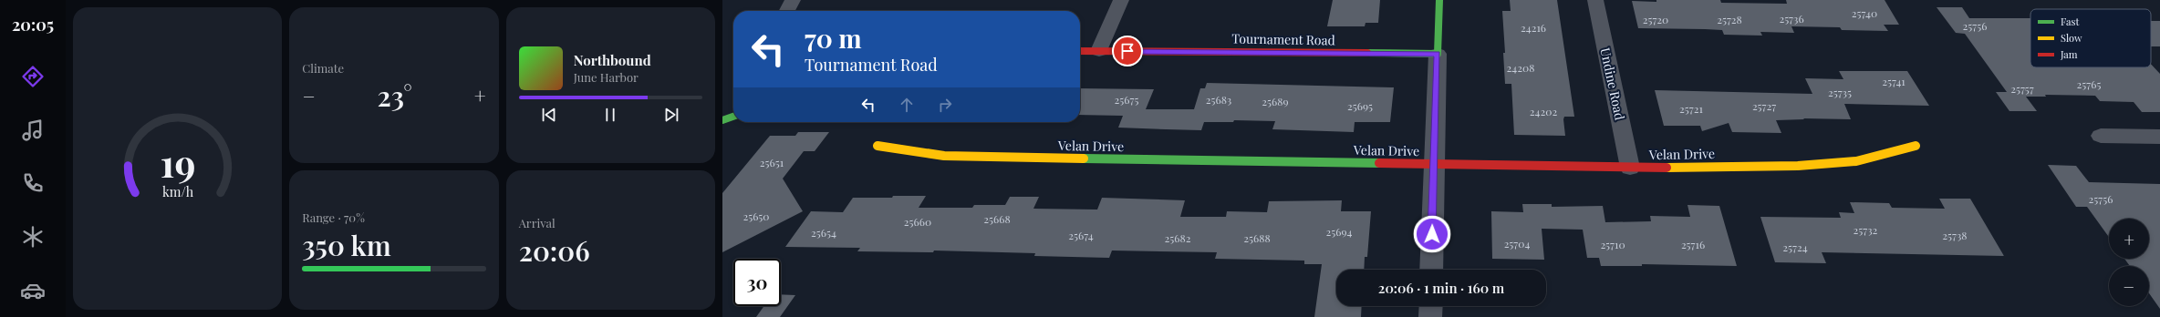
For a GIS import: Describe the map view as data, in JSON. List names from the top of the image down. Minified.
{"streets":{"street":["Tournament Road","Undine Road","Velan Drive"]},"crossings":[["Undine Road","Velan Drive"]],"house_numbers":["25740","25736","25720","25728","25756","24216","24208","25741","25765","25757","25735","25675","25683","25689","25695","25727","25721","24202","25651","25756","25650","25668","25660","25732","25694","25654","25674","25738","25682","25688","25704","25710","25716","25724"],"legend":["Fast","Slow","Jam"],"page":{"tabs":"20:05","tile":["Climate",["Range · 70%","350 km"],["Arrival","20:06"]],"turn":["70 m","Tournament Road"],"song":["Northbound","June Harbor"],"heat":["−","23°","+"],"map_buttons":["+","−"],"limit":"30","trip":"20:06 · 1 min · 160 m","gauge":["19","km/h"]}}
